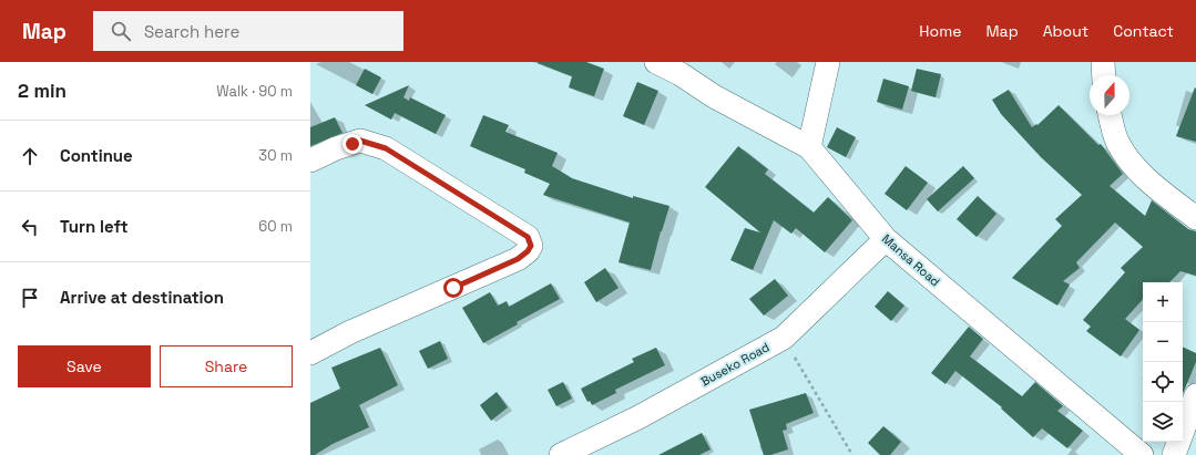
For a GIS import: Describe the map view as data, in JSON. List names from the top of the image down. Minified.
{"streets":{"street":["Mansa Road","Buseko Road"]},"crossings":[["Mansa Road","Buseko Road"]],"north":"top","page":{"header":"Map","search":"Search here","nav":["Home","Map","About","Contact"],"heading":["2 min","Walk · 90 m"],"list":[["Continue","30 m"],["Turn left","60 m"],"Arrive at destination"],"map_buttons":["+","−"],"buttons":["Save","Share"]}}
